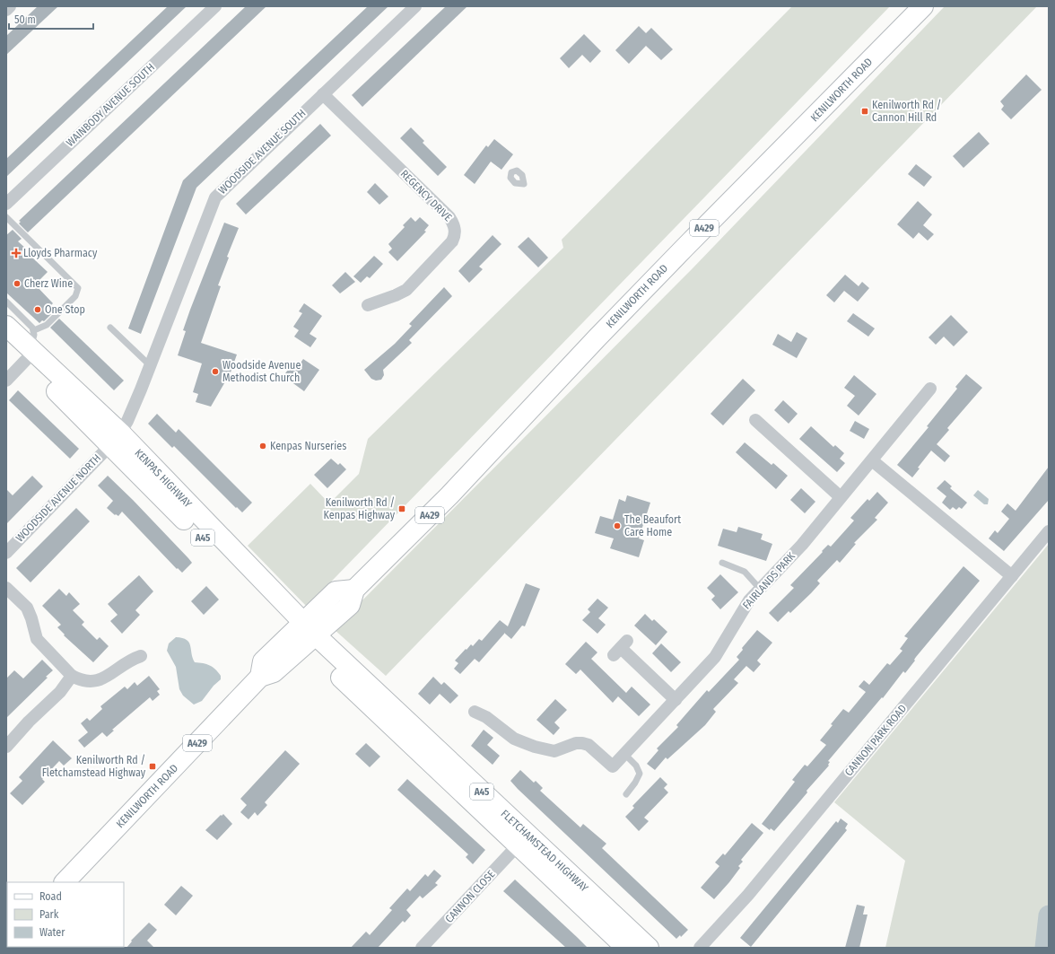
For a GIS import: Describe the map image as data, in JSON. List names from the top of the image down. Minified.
{"streets":{"main road":["KENILWORTH ROAD","A429","KENPAS HIGHWAY","A45","FLETCHAMSTEAD HIGHWAY"],"street":["WAINBODY AVENUE SOUTH","WOODSIDE AVENUE SOUTH","REGENCY DRIVE","WOODSIDE AVENUE NORTH","FAIRLANDS PARK","CANNON PARK ROAD","CANNON CLOSE"]},"crossings":[["KENILWORTH ROAD","KENPAS HIGHWAY"],["KENILWORTH ROAD","FLETCHAMSTEAD HIGHWAY"],["WOODSIDE AVENUE SOUTH","REGENCY DRIVE"],["WOODSIDE AVENUE SOUTH","KENPAS HIGHWAY"],["WOODSIDE AVENUE SOUTH","WOODSIDE AVENUE NORTH"],["KENPAS HIGHWAY","WOODSIDE AVENUE NORTH"],["KENPAS HIGHWAY","FLETCHAMSTEAD HIGHWAY"],["FLETCHAMSTEAD HIGHWAY","CANNON CLOSE"]],"places":{"transit":["Kenilworth Rd / Cannon Hill Rd","Kenilworth Rd / Kenpas Highway","Kenilworth Rd / Fletchamstead Highway"],"health":["Lloyds Pharmacy"],"other":["Cherz Wine","One Stop","Woodside Avenue Methodist Church","Kenpas Nurseries","The Beaufort Care Home"]},"legend":["Road","Park","Water"],"scale_bar":"50 m"}
